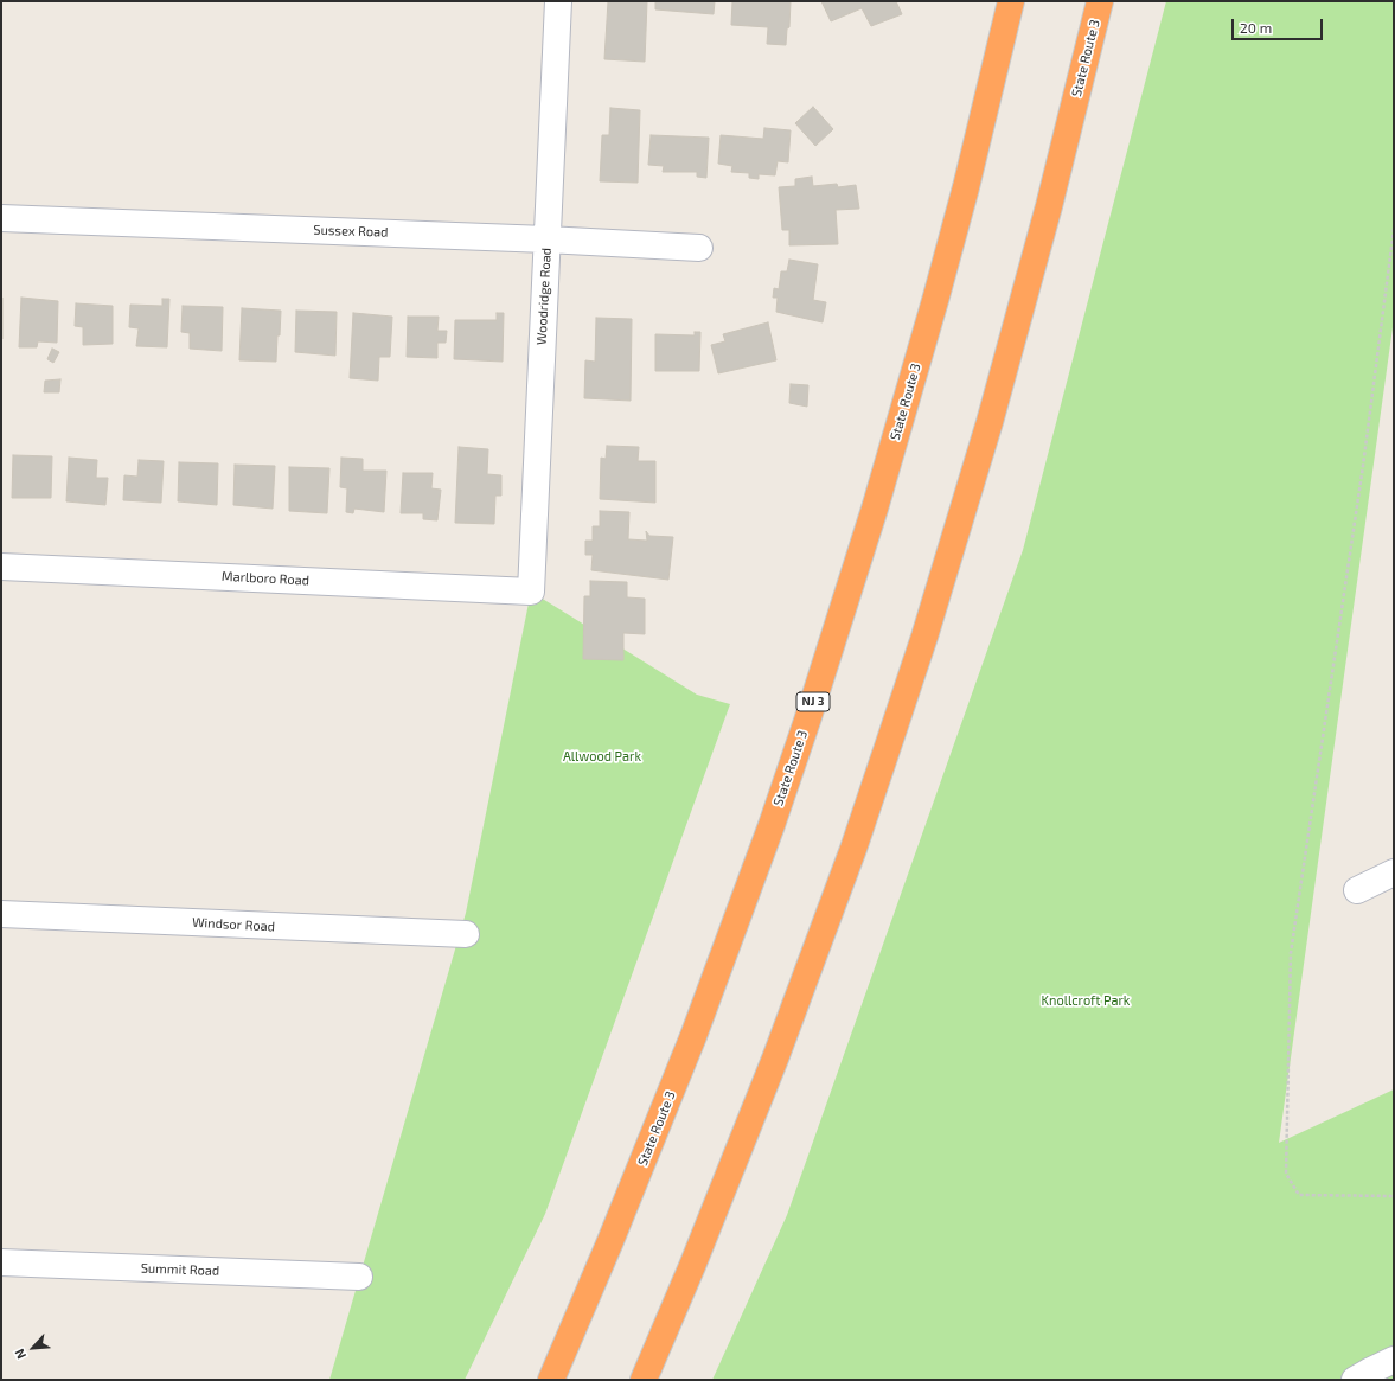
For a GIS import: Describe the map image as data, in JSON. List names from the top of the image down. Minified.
{"streets":{"highway":["State Route 3","NJ 3"],"street":["Sussex Road","Woodridge Road","Marlboro Road","Windsor Road","Summit Road"]},"crossings":[["Sussex Road","Woodridge Road"],["Woodridge Road","Marlboro Road"]],"parks":["Allwood Park","Knollcroft Park"],"scale_bar":"20 m","north":"bottom left"}
